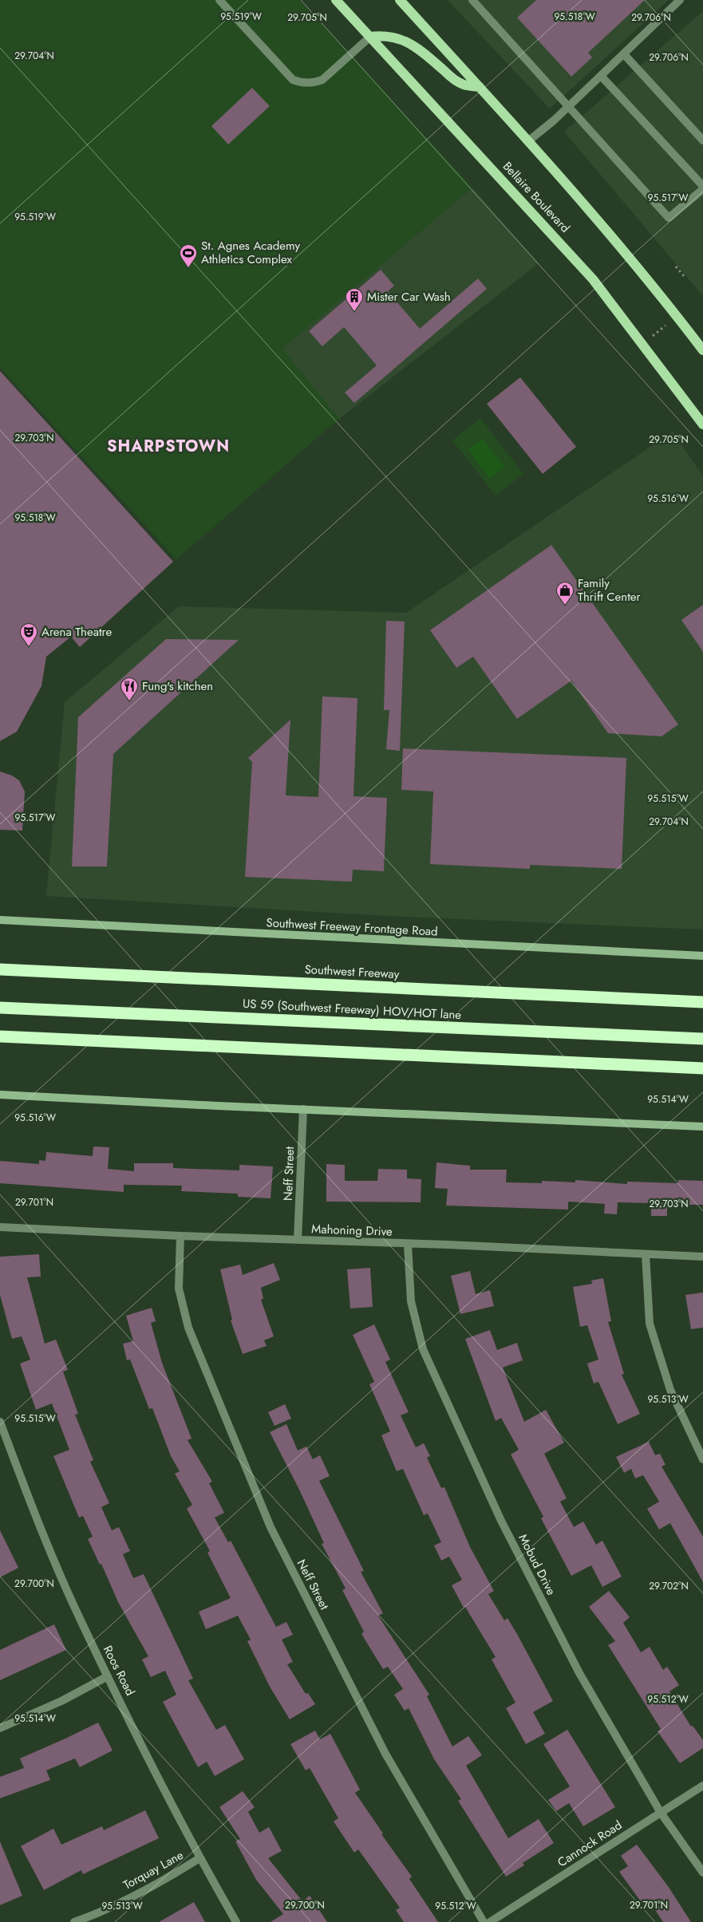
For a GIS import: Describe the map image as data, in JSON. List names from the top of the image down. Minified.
{"streets":{"highway":["Southwest Freeway","US 59 (Southwest Freeway) HOV/HOT lane"],"main road":["Bellaire Boulevard","Southwest Freeway Frontage Road"],"street":["Neff Street","Mahoning Drive","Mobud Drive","Roos Road","Cannock Road","Torquay Lane"]},"crossings":[["Neff Street","Mahoning Drive"],["Mahoning Drive","Mobud Drive"],["Mobud Drive","Cannock Road"],["Roos Road","Torquay Lane"]],"districts":["SHARPSTOWN"],"places":{"sports":["St. Agnes Academy Athletics Complex"],"building":["Mister Car Wash"],"shop":["Family Thrift Center"],"theatre":["Arena Theatre"],"restaurant":["Fung's kitchen"]},"coordinates":["95.518°W","95.519°W","29.705°N","29.706°N","29.704°N","95.517°W","29.703°N","95.516°W","95.515°W","95.514°W","29.701°N","95.513°W","29.700°N","29.702°N","95.512°W"]}
